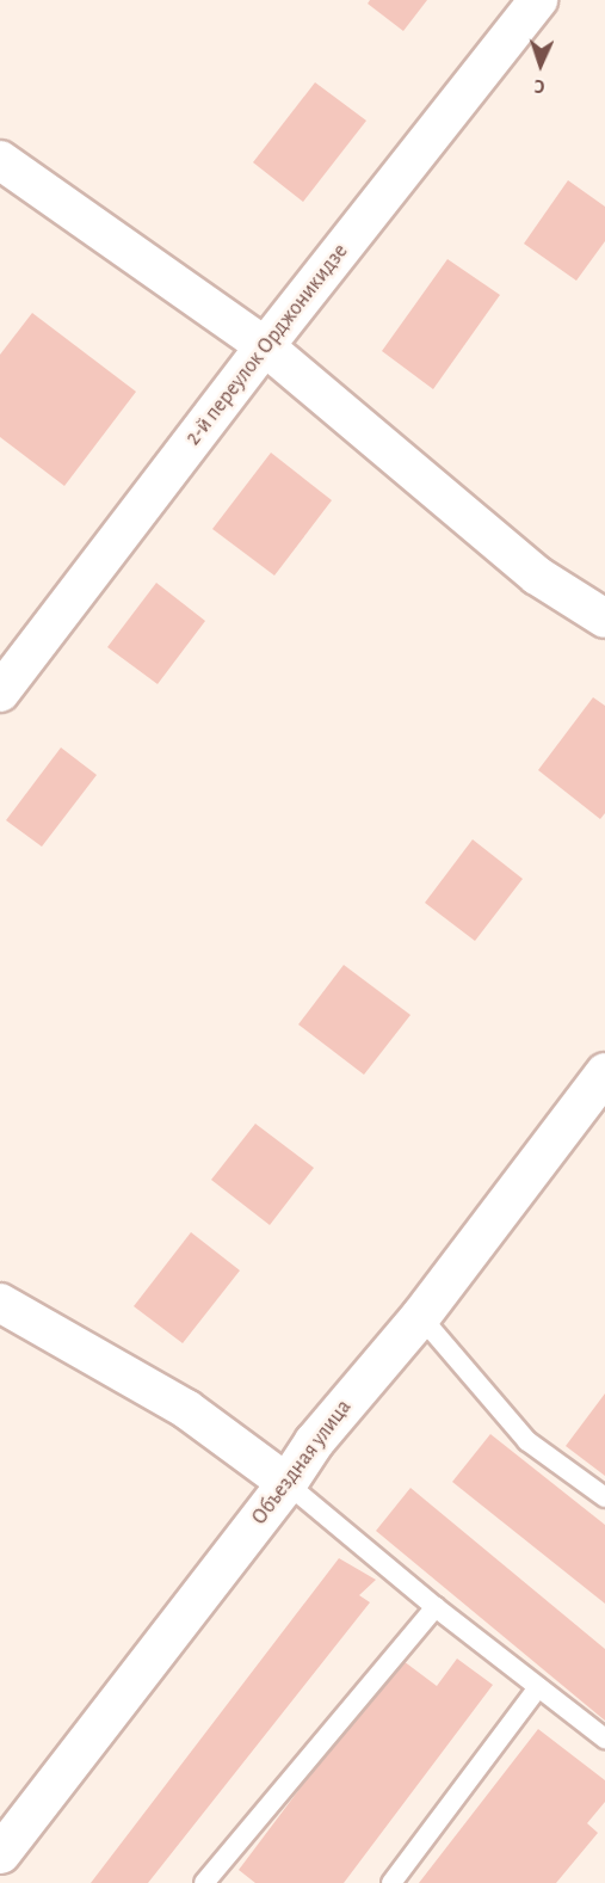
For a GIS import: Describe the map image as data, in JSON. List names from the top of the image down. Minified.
{"streets":{"street":["2-й переулок Орджоникидзе","Объездная улица"]},"north":"bottom"}
